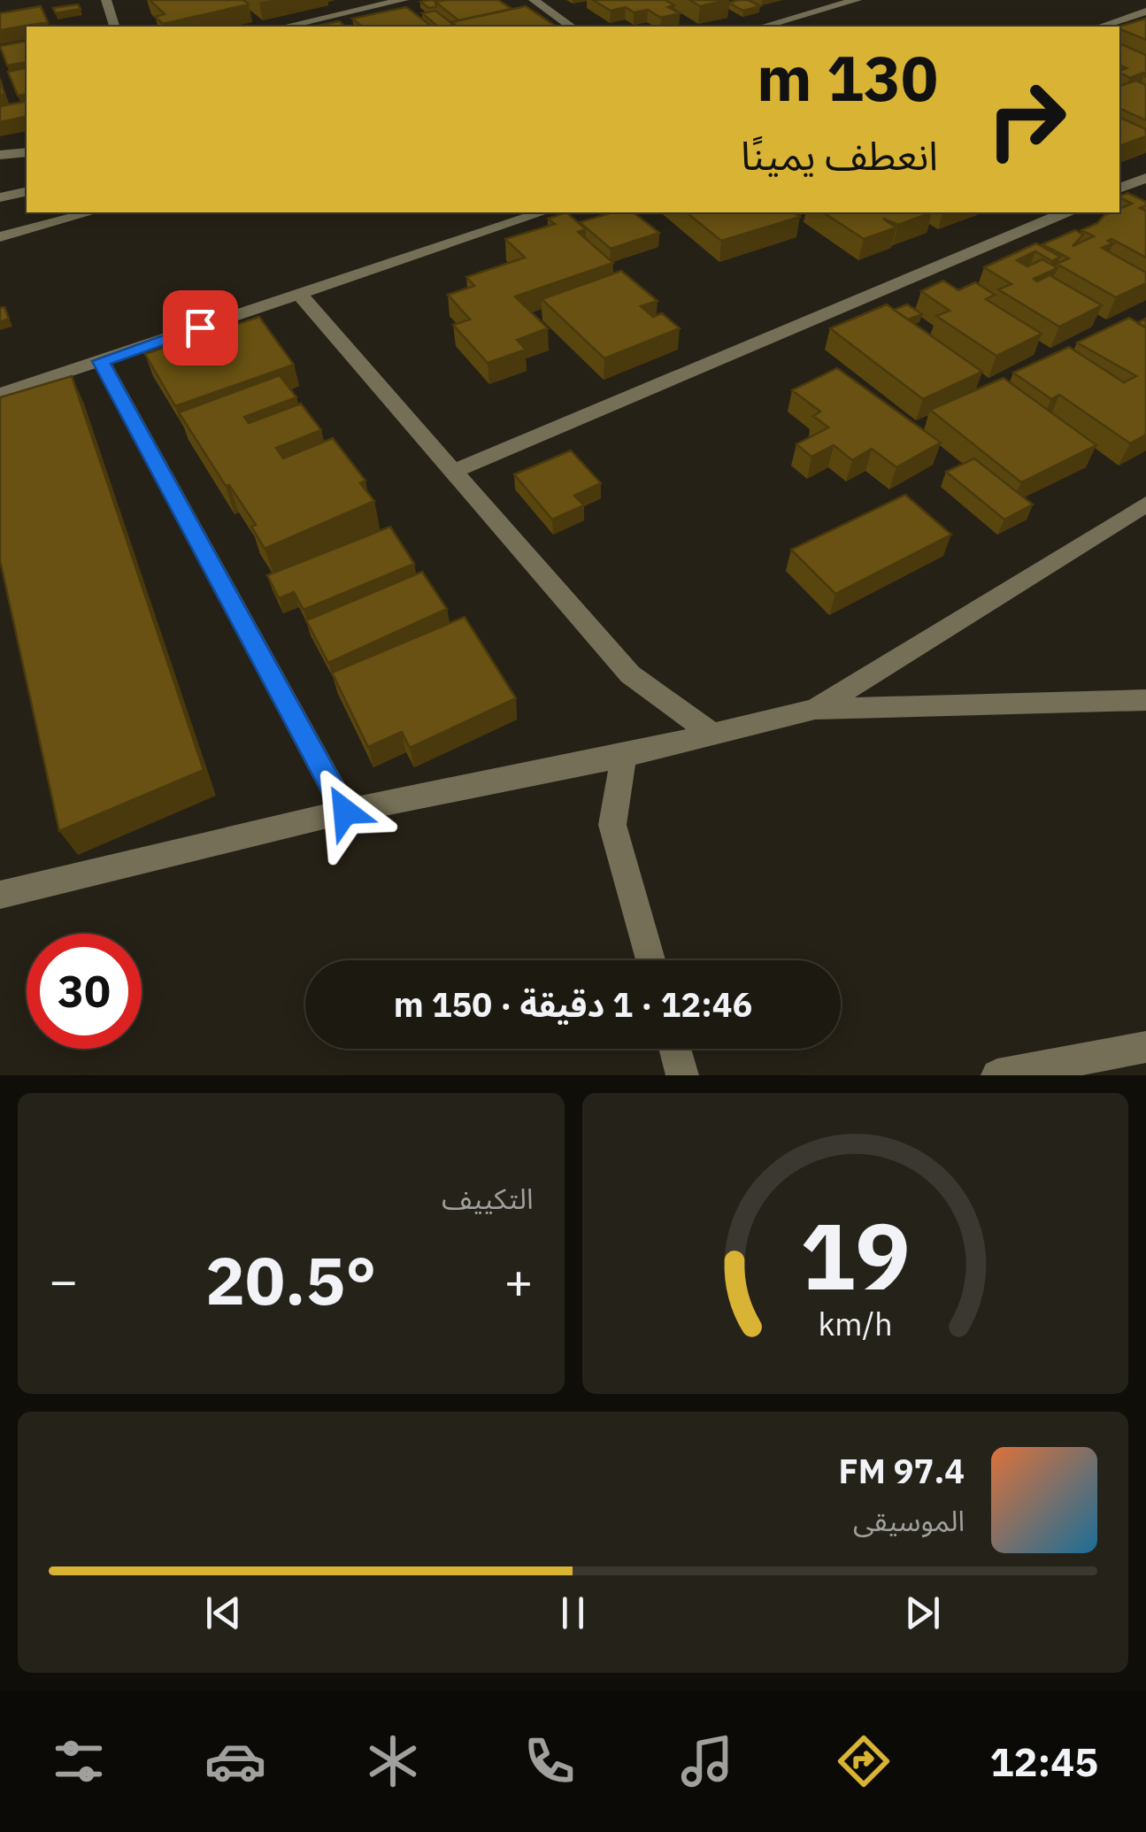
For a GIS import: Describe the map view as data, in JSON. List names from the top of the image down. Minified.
{"page":{"turn":["130 m","انعطف يمينًا"],"limit":"30","trip":"12:46 · 1 دقيقة · 150 m","tile":"التكييف","heat":["−","20.5°","+"],"song":["97.4 FM","الموسيقى"],"tabs":"12:45","gauge":["19","km/h"]}}
